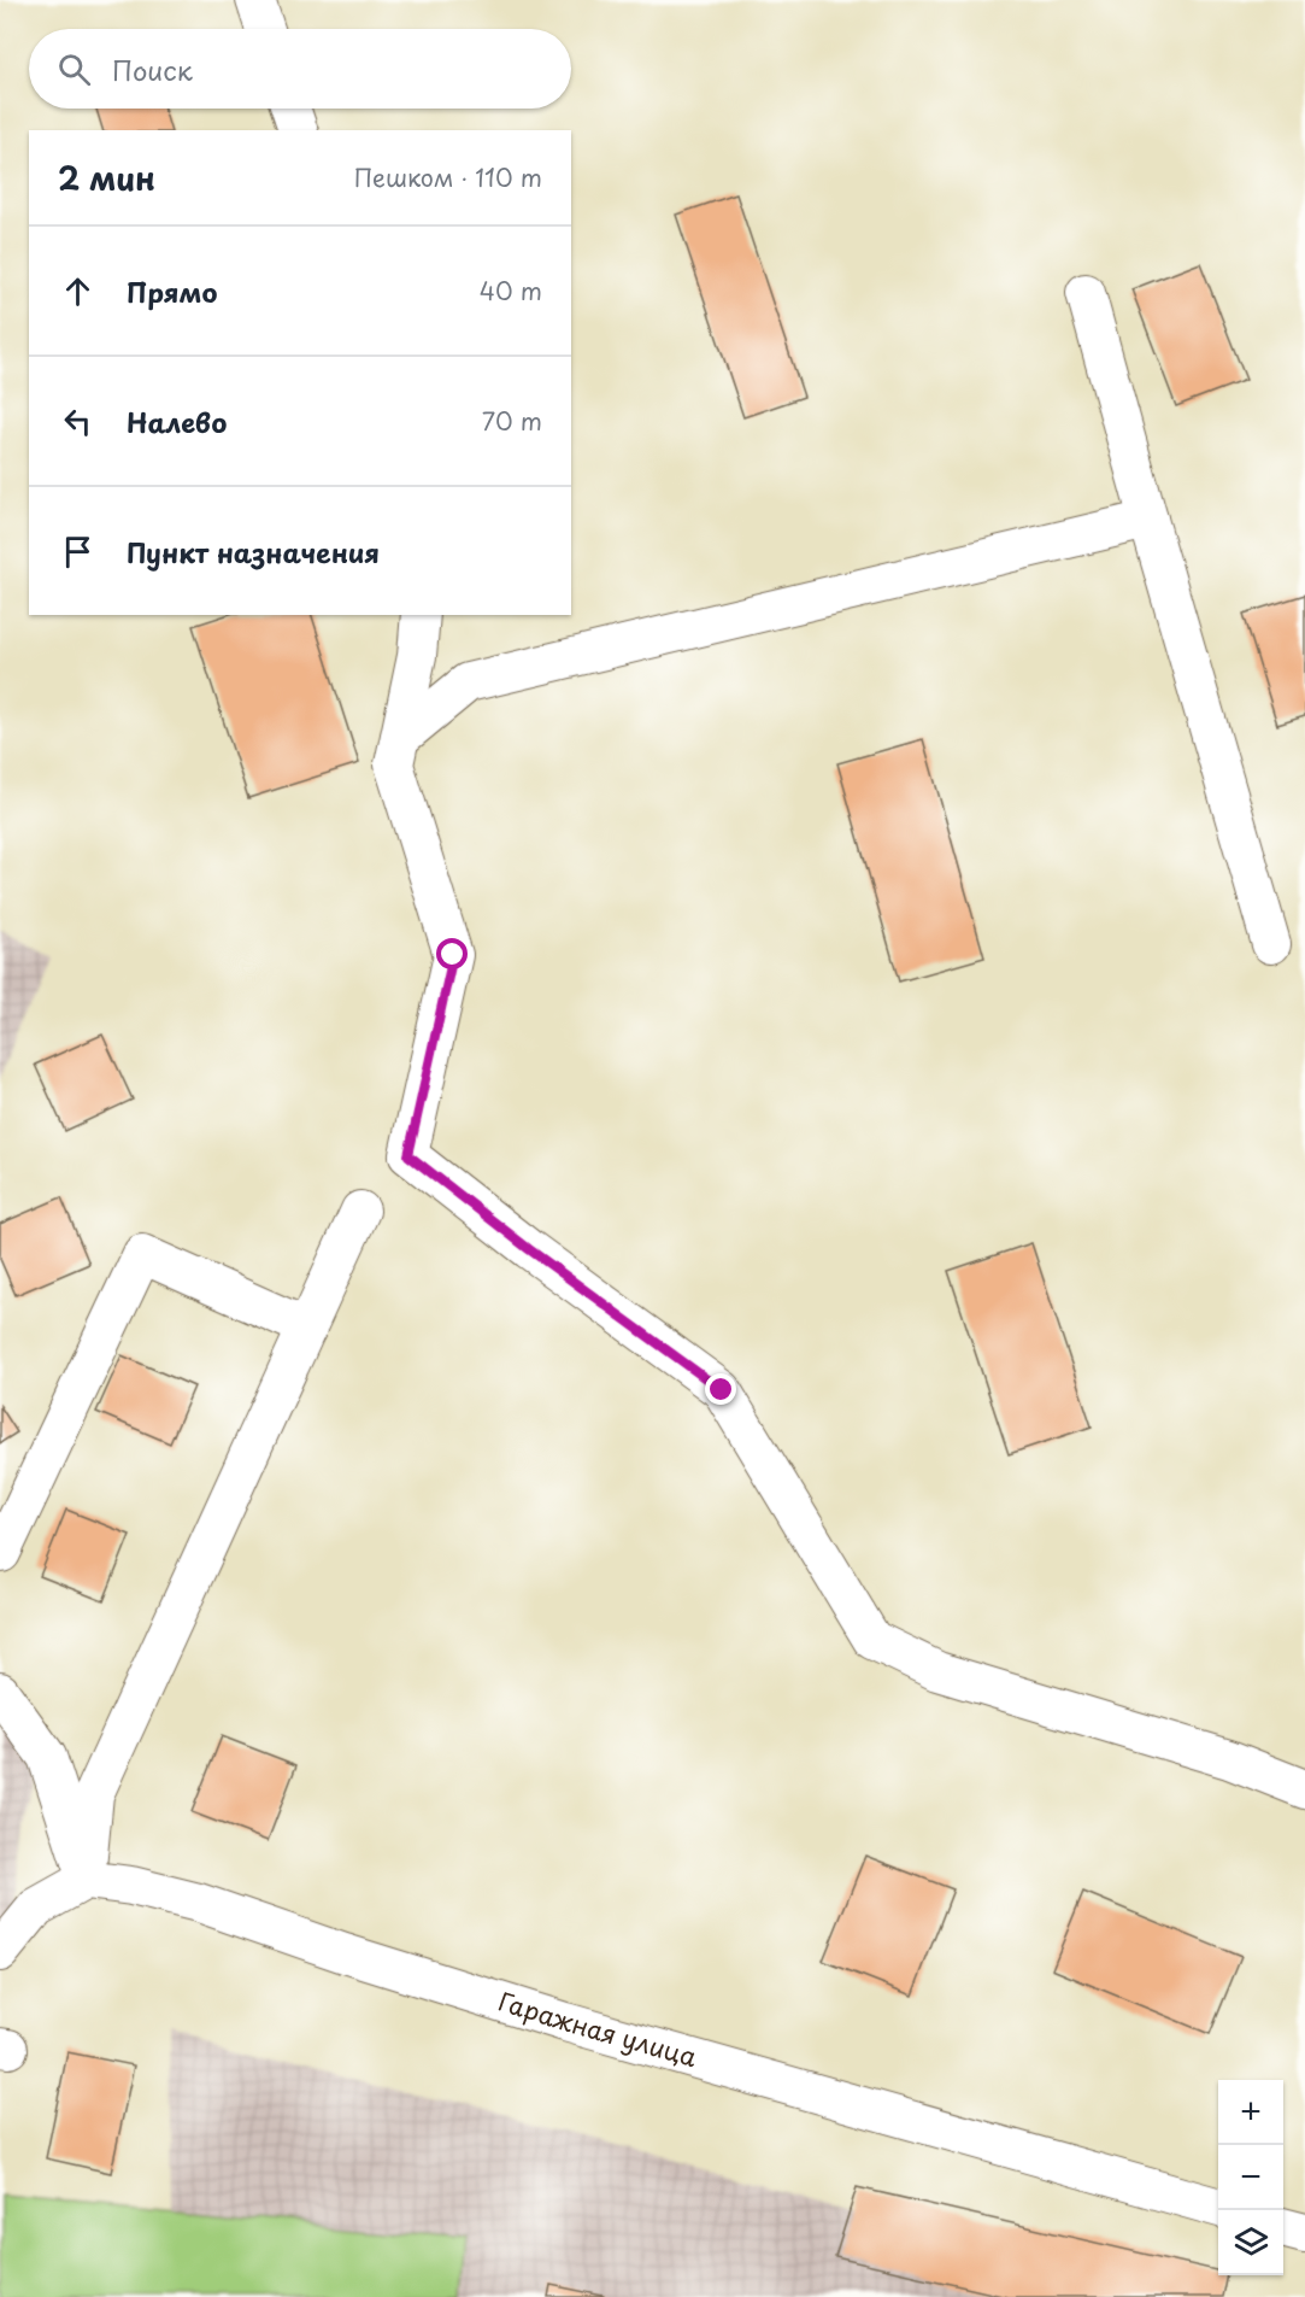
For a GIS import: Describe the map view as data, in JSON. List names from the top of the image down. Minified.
{"streets":{"street":["Гаражная улица"]},"page":{"search":"Поиск","heading":["2 мин","Пешком · 110 m"],"list":[["Прямо","40 m"],["Налево","70 m"],"Пункт назначения"],"map_buttons":["+","−"]}}
